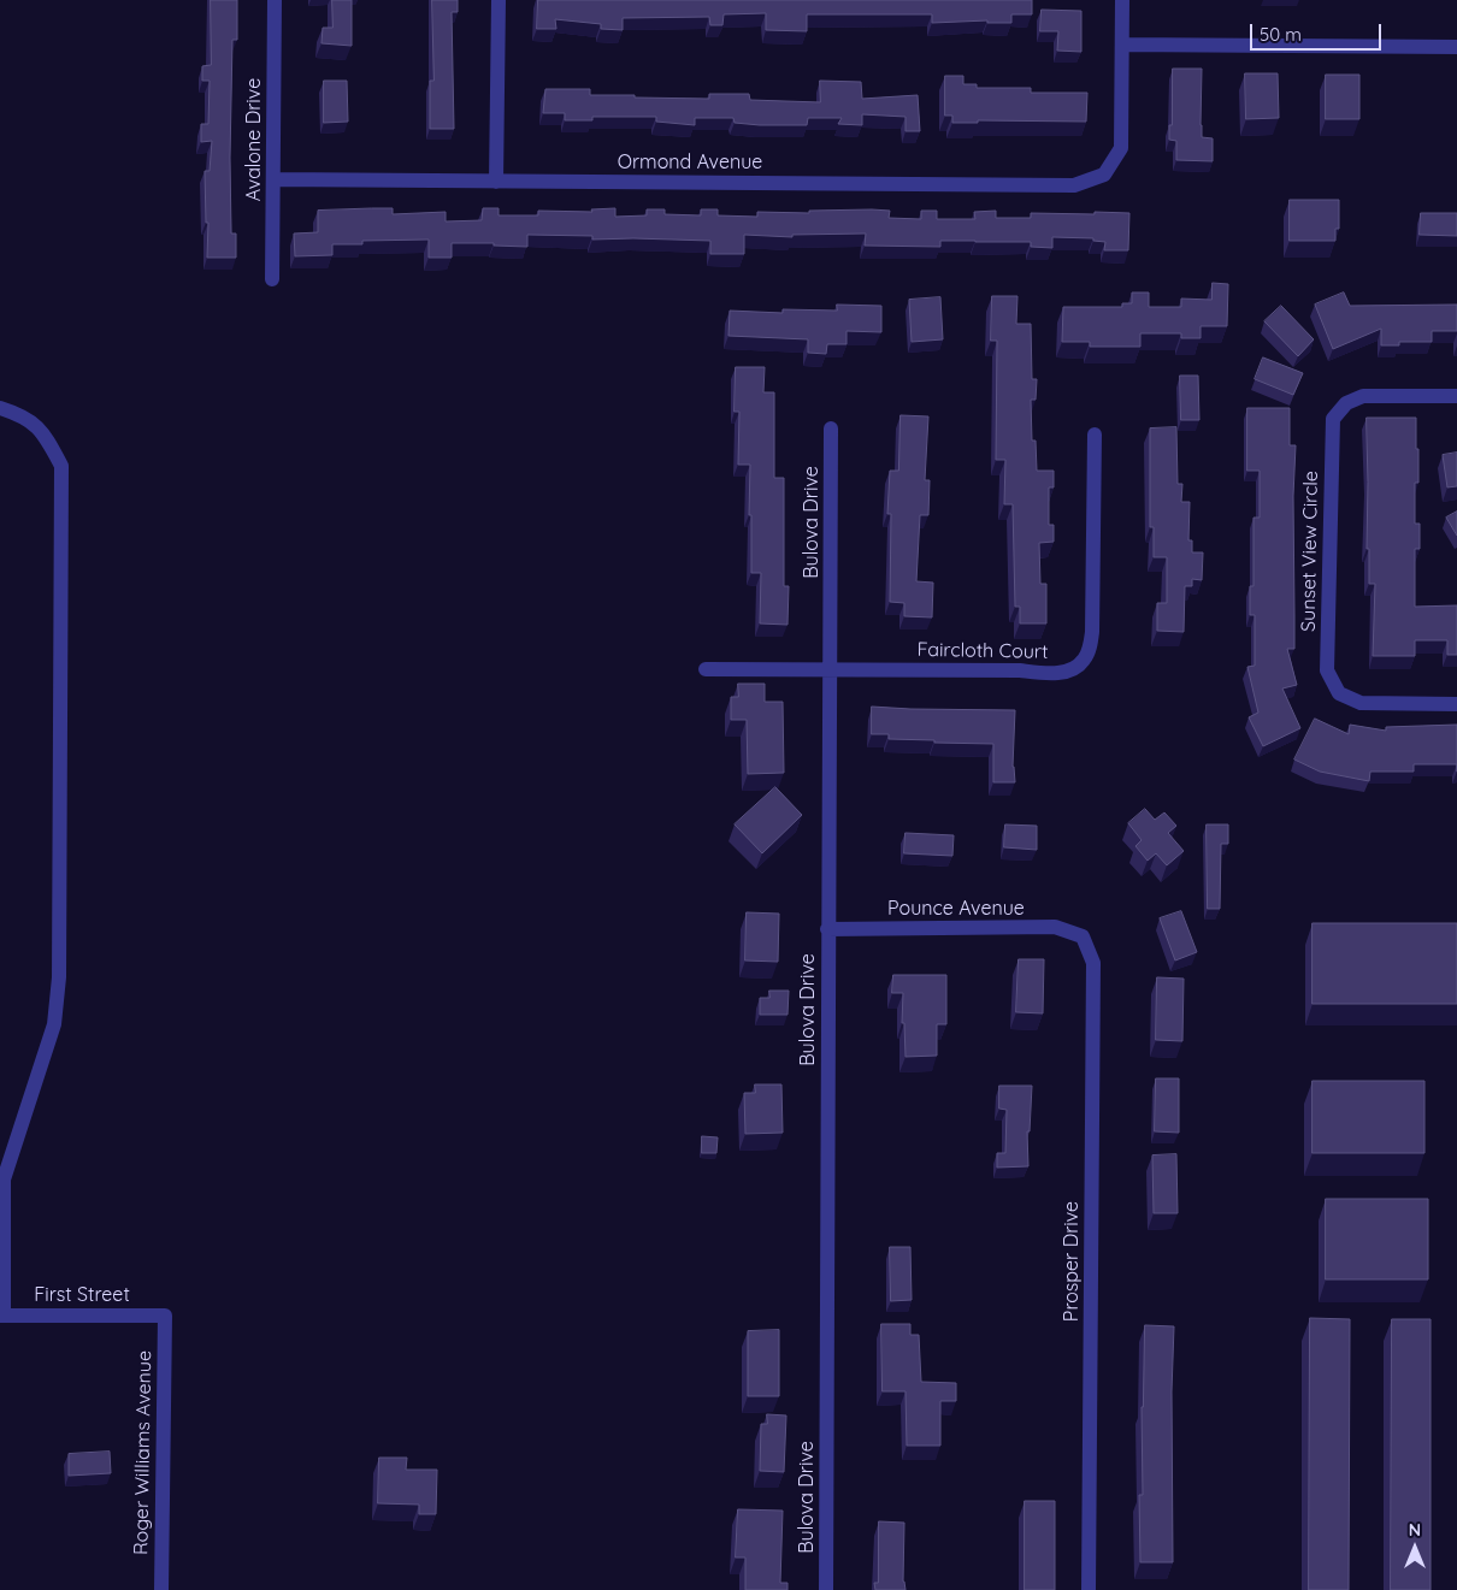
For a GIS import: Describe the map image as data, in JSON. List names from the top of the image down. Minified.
{"streets":{"street":["Avalone Drive","Ormond Avenue","Bulova Drive","Sunset View Circle","Faircloth Court","Pounce Avenue","Prosper Drive","First Street","Roger Williams Avenue"]},"crossings":[["Avalone Drive","Ormond Avenue"],["Bulova Drive","Faircloth Court"],["Bulova Drive","Pounce Avenue"],["Pounce Avenue","Prosper Drive"],["First Street","Roger Williams Avenue"]],"scale_bar":"50 m","north":"top"}
